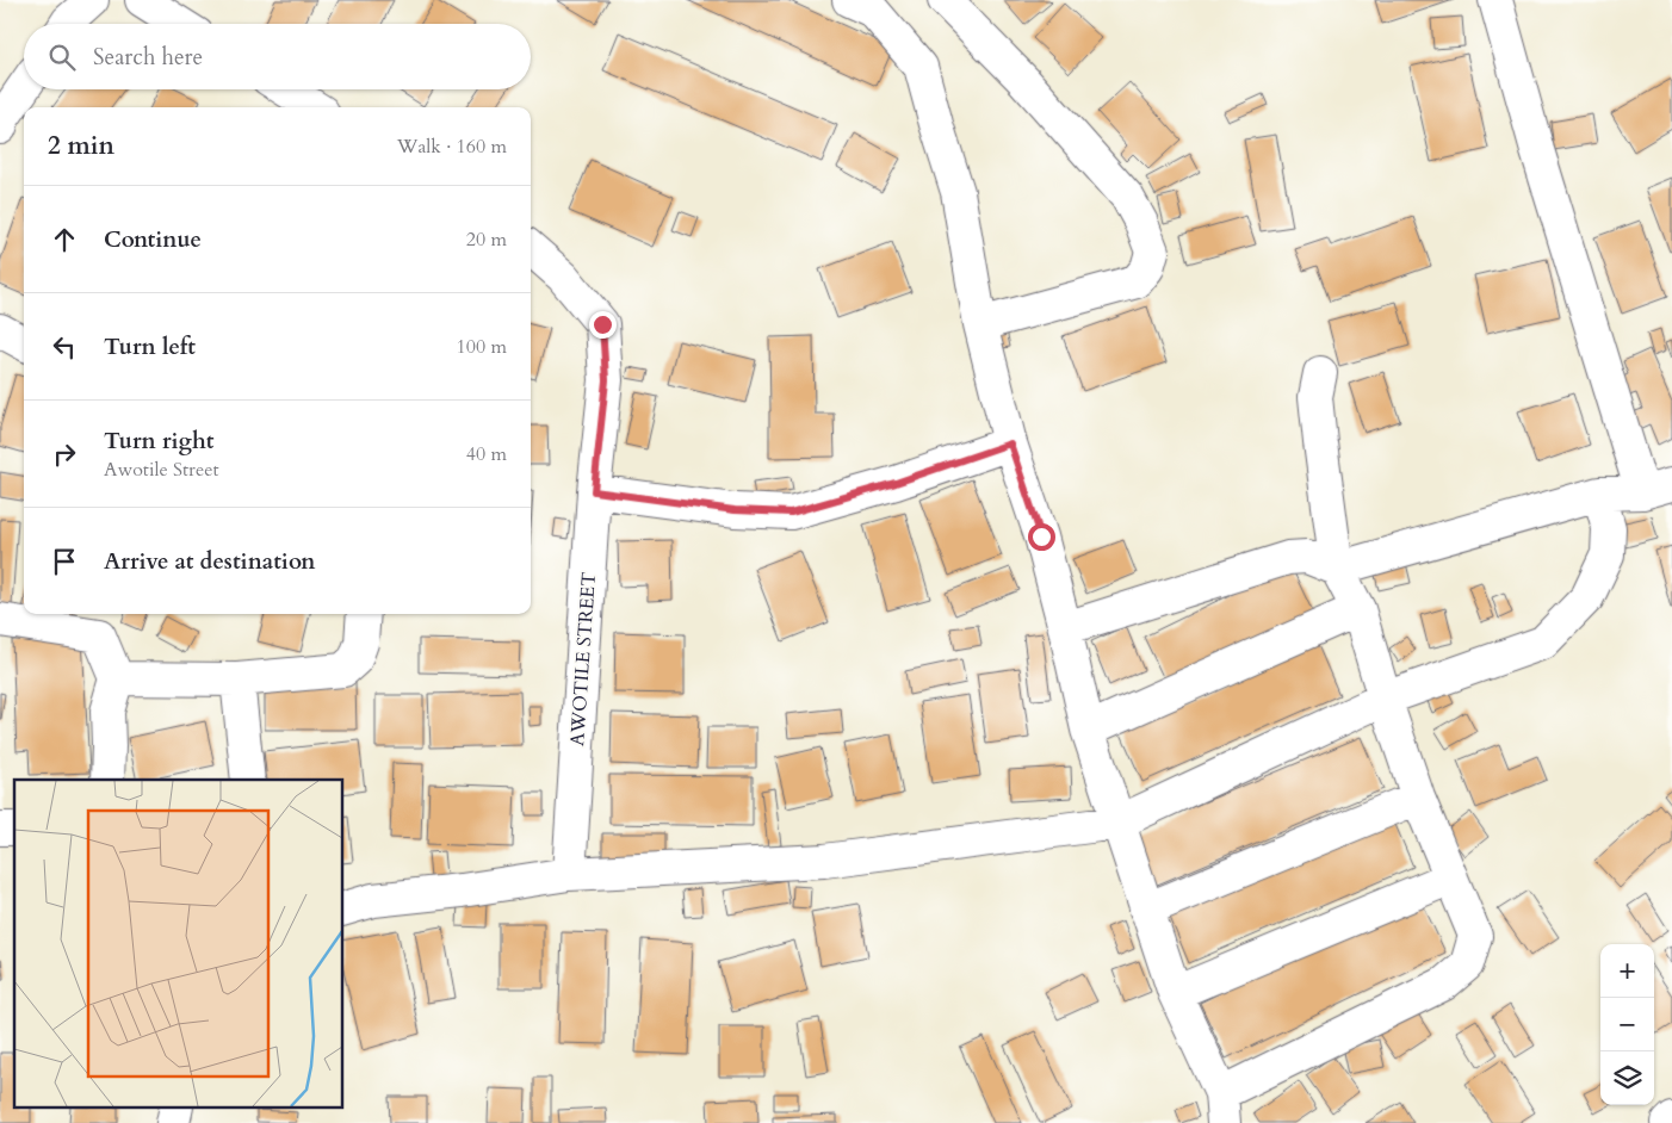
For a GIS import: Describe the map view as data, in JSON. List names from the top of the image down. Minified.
{"streets":{"street":["AWOTILE STREET"]},"page":{"search":"Search here","heading":["2 min","Walk · 160 m"],"list":[["Continue","20 m"],["Turn left","100 m"],["Turn right","Awotile Street","40 m"],"Arrive at destination"],"map_buttons":["+","−"]}}
